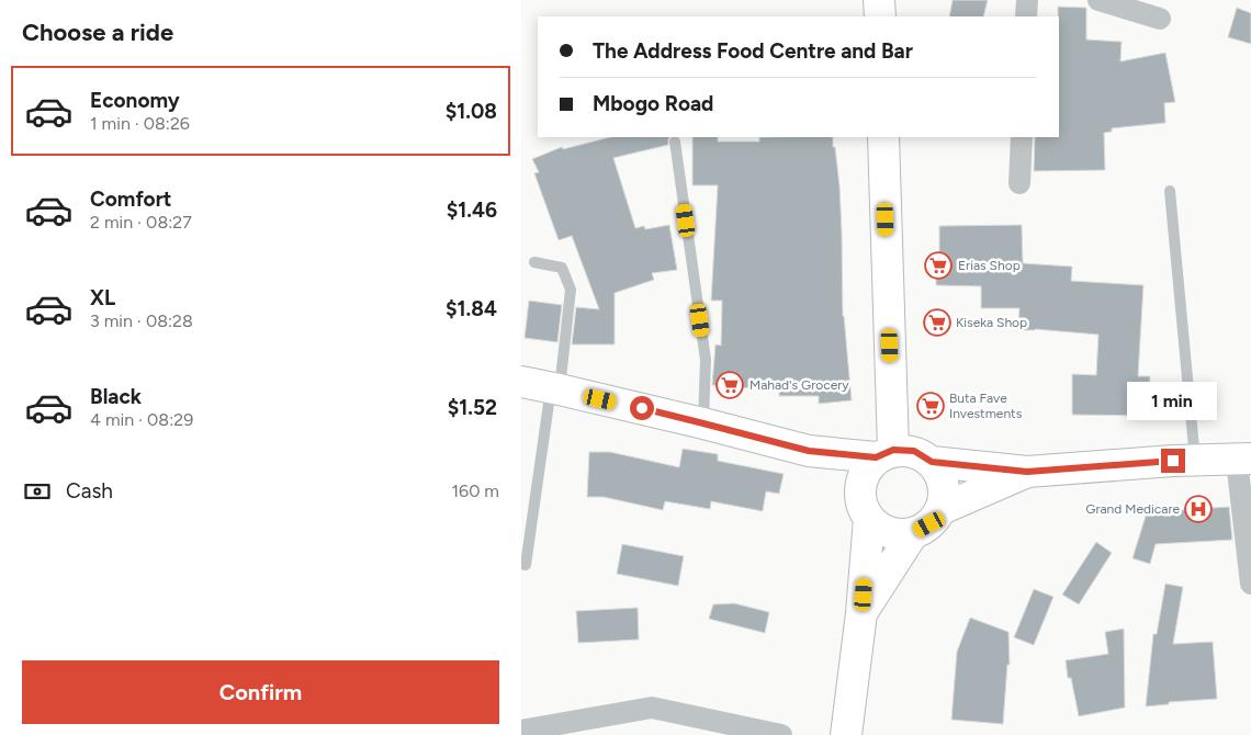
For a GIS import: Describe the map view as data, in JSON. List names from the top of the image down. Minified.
{"places":{"supermarket":["Erias Shop","Kiseka Shop","Mahad's Grocery","Buta Fave Investments"],"hospital":["Grand Medicare"]},"page":{"heading":"Choose a ride","banner":["The Address Food Centre and Bar","Mbogo Road"],"list":[{"name":"Economy","note":"1 min · 08:26","value":"$1.08"},{"name":"Comfort","note":"2 min · 08:27","value":"$1.46"},{"name":"XL","note":"3 min · 08:28","value":"$1.84"},{"name":"Black","note":"4 min · 08:29","value":"$1.52"}],"bubble":"1 min","pay":["Cash","160 m"],"buttons":"Confirm"}}
